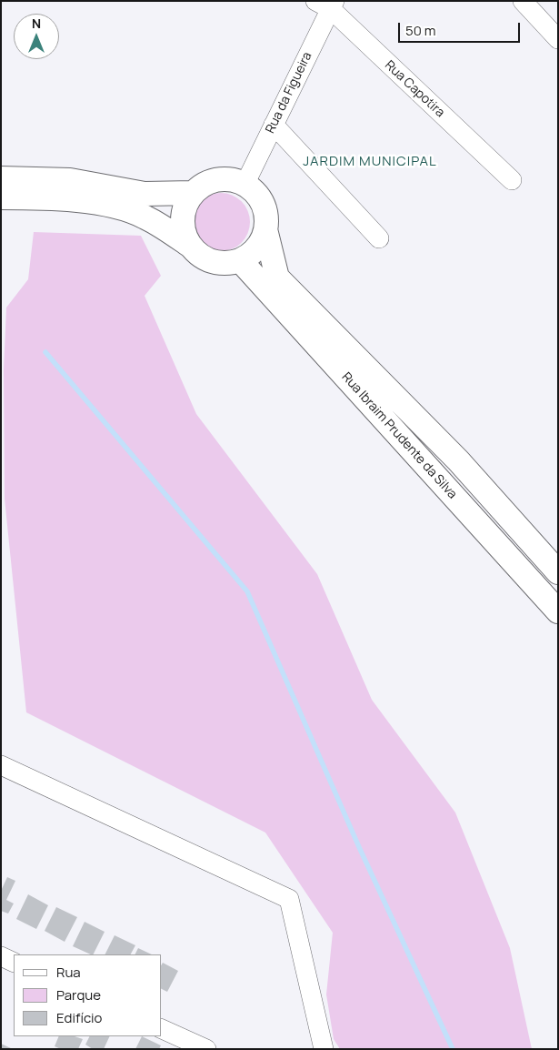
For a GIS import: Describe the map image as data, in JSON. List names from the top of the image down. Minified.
{"streets":{"street":["Rua Capotira","Rua da Figueira","Rua Ibraim Prudente da Silva"]},"crossings":[["Rua Capotira","Rua da Figueira"],["Rua da Figueira","Rua Ibraim Prudente da Silva"]],"districts":["JARDIM MUNICIPAL"],"legend":["Rua","Parque","Edifício"],"scale_bar":"50 m","north":"top"}
